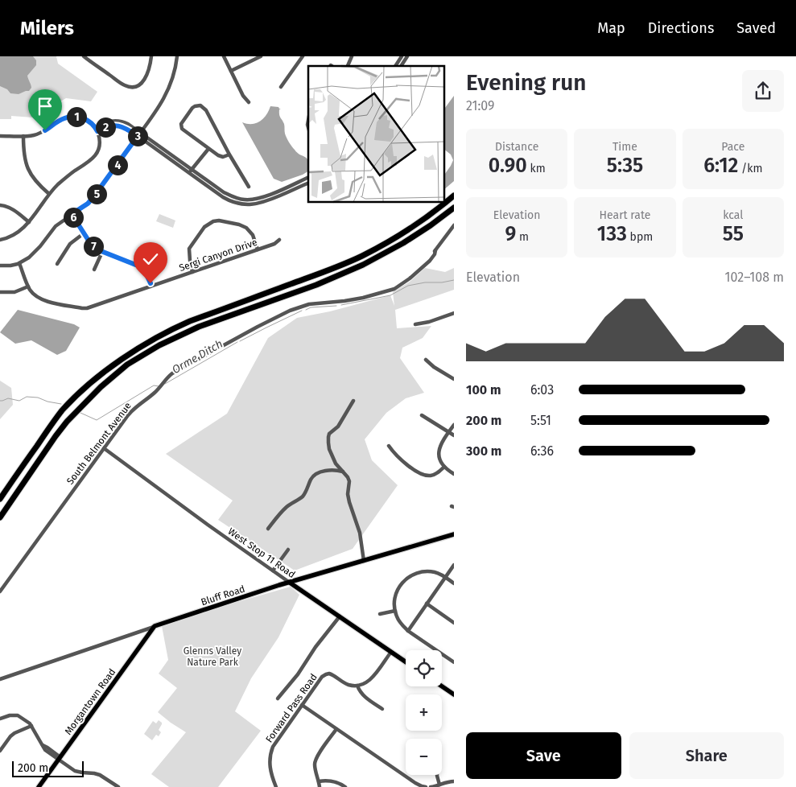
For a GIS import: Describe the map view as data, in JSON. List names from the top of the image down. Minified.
{"streets":{"main road":["West Stop 11 Road","Bluff Road","Morgantown Road"],"street":["Sergi Canyon Drive","South Belmont Avenue","Forward Pass Road"]},"crossings":[["South Belmont Avenue","West Stop 11 Road"],["West Stop 11 Road","Bluff Road"],["Bluff Road","Morgantown Road"]],"water":["Orme Ditch"],"parks":["Glenns Valley Nature Park"],"scale_bar":"200 m","page":{"header":"Milers","nav":["Map","Directions","Saved"],"heading":["Evening run","21:09"],"pins":["1","2","3","4","5","6","7"],"stats":[["Distance","0.90 km"],["Time","5:35"],["Pace","6:12 /km"],["Elevation","9 m"],["Heart rate","133 bpm"],["kcal","55"]],"chart":["Elevation","102–108 m"],"list":[{"name":"100 m","note":"6:03"},{"name":"200 m","note":"5:51"},{"name":"300 m","note":"6:36"}],"map_buttons":["+","−"],"buttons":["Save","Share"],"scale":"200 m"}}
